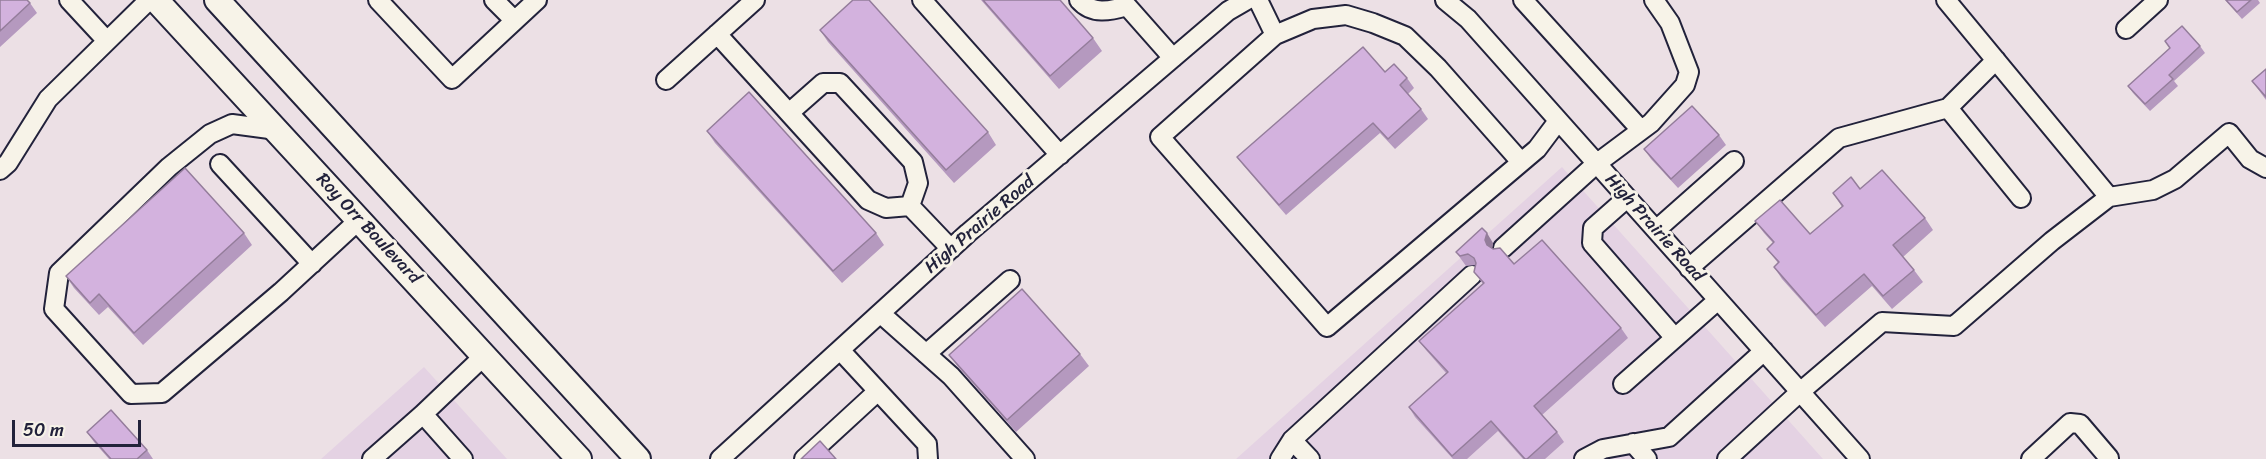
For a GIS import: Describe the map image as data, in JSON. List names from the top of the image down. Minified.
{"streets":{"main road":["Roy Orr Boulevard"],"street":["High Prairie Road"]},"scale_bar":"50 m"}
